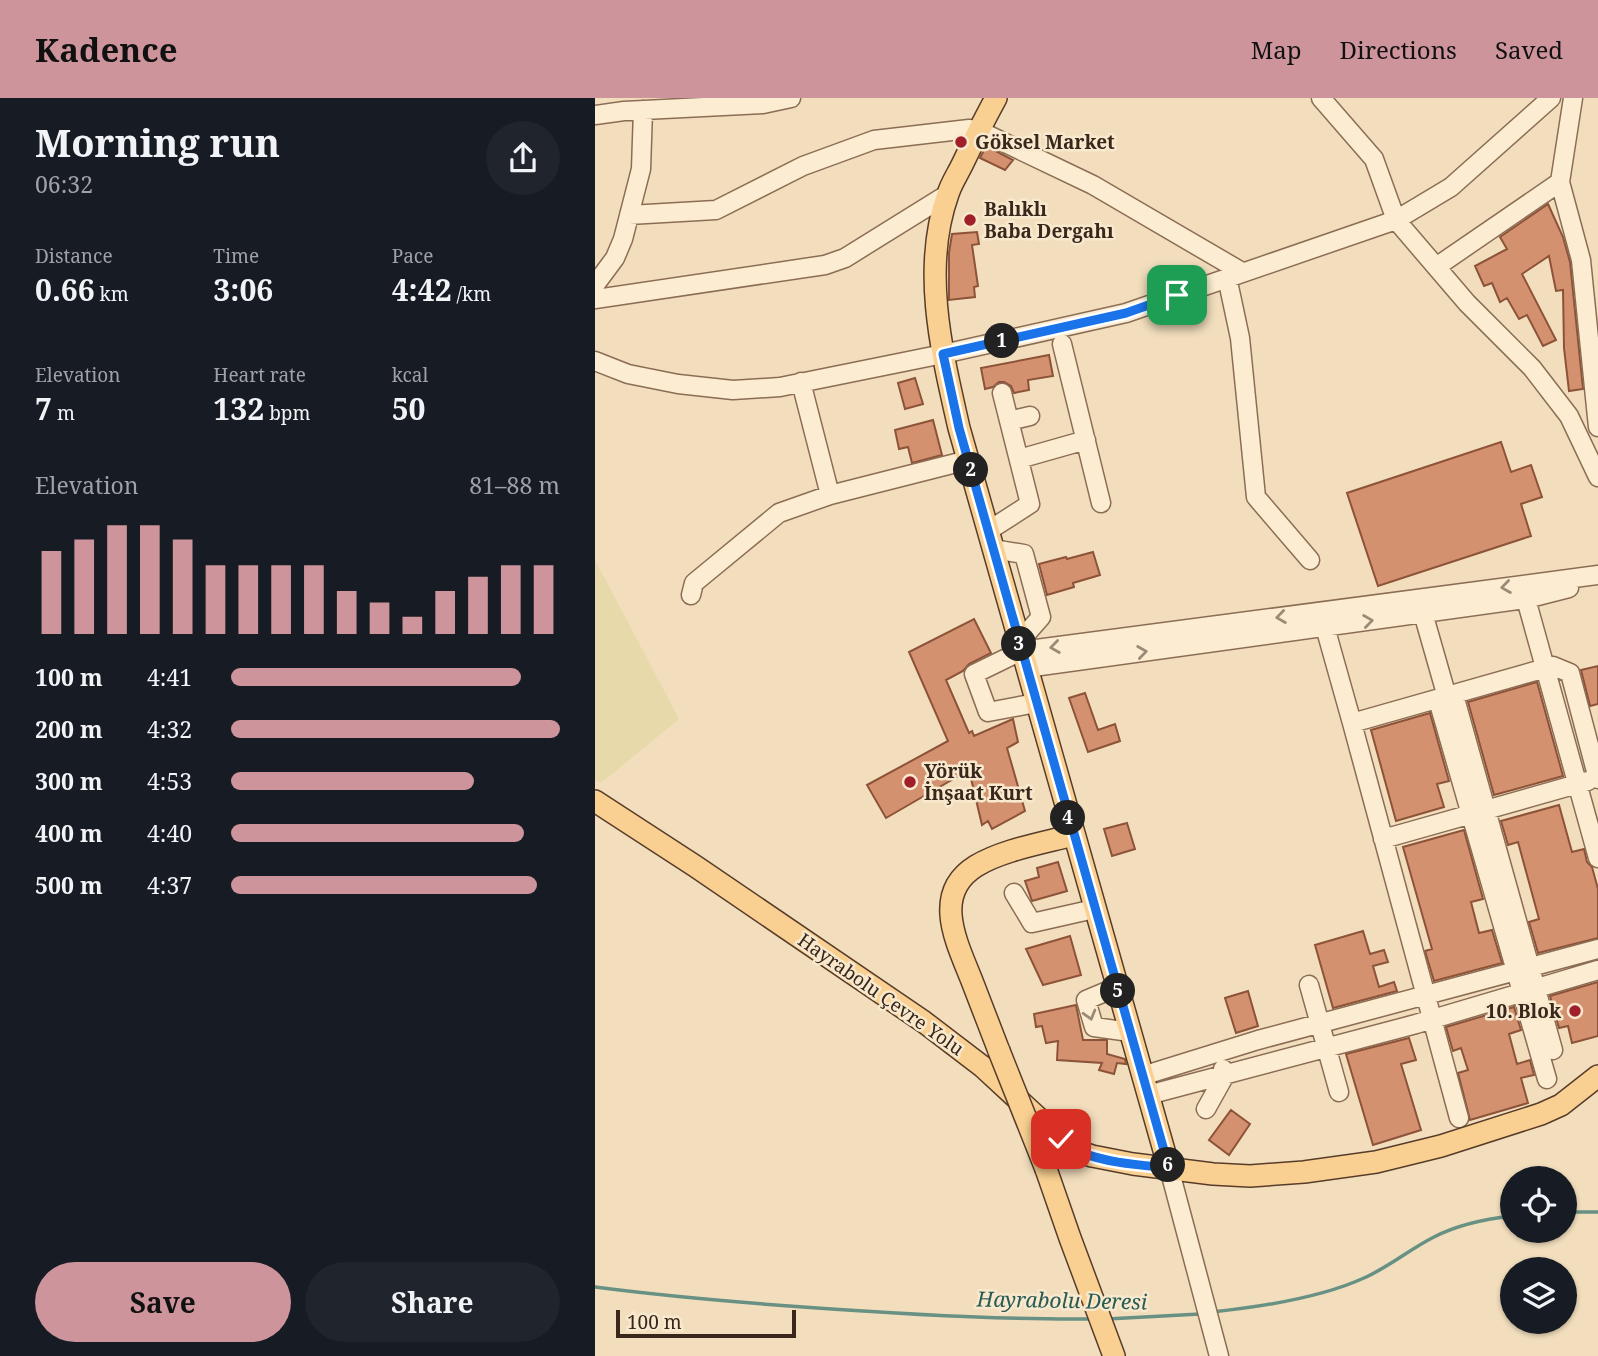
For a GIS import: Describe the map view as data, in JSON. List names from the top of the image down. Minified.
{"streets":{"main road":["Hayrabolu Çevre Yolu"]},"water":["Hayrabolu Deresi"],"places":["Göksel Market","Balıklı Baba Dergahı","Yörük İnşaat Kurt","10. Blok"],"scale_bar":"100 m","page":{"header":"Kadence","nav":["Map","Directions","Saved"],"heading":["Morning run","06:32"],"stats":[["Distance","0.66 km"],["Time","3:06"],["Pace","4:42 /km"],["Elevation","7 m"],["Heart rate","132 bpm"],["kcal","50"]],"pins":["1","2","3","4","5","6"],"chart":["Elevation","81–88 m"],"list":[{"name":"100 m","note":"4:41"},{"name":"200 m","note":"4:32"},{"name":"300 m","note":"4:53"},{"name":"400 m","note":"4:40"},{"name":"500 m","note":"4:37"}],"buttons":["Save","Share"],"scale":"100 m"}}
